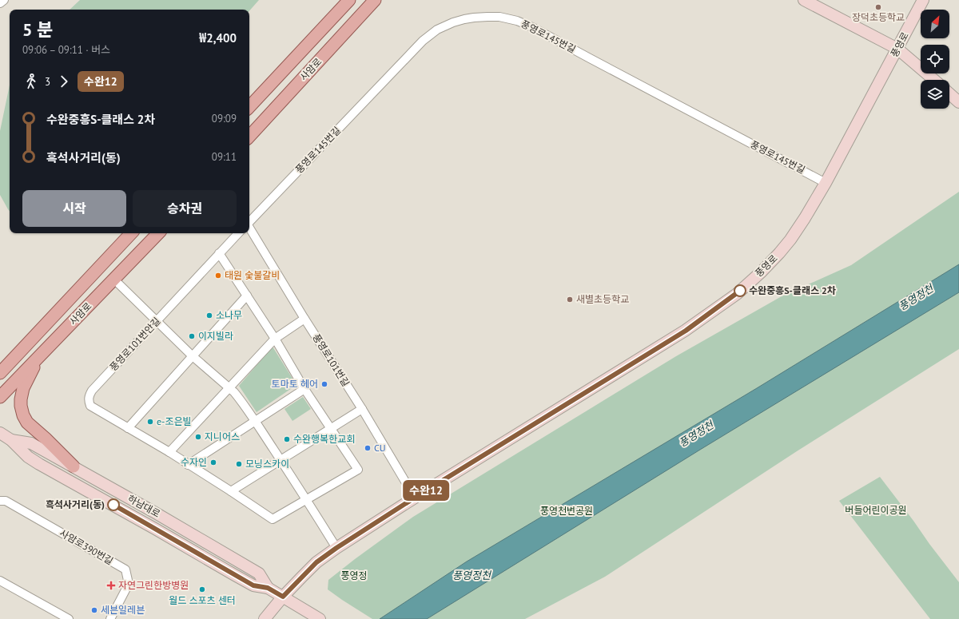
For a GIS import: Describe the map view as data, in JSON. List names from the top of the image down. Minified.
{"streets":{"main road":["풍영로","사암로","하남대로"],"street":["풍영로145번길","풍영로101번안길","풍영로101번길","사암로390번길"]},"crossings":[["풍영로145번길","풍영로"],["풍영로","풍영로101번길"],["풍영로","하남대로"]],"water":["풍영정천"],"parks":["버들어린이공원","풍영천변공원","풍영정"],"places":{"other":["장덕초등학교","태원 숯불갈비","수완중흥S-클래스 2차","새별초등학교","소나무","이지빌라","토마토 헤어","e-조은빌","지니어스","수완행복한교회","CU","수자인","모닝스카이","흑석사거리(동)","월드 스포츠 센터","세븐일레븐"],"health":["자연그린한방병원"]},"lines":["bus line 수완12"],"north":"top right","page":{"on_map":"수완12","heading":["5 분","09:06 – 09:11 · 버스","₩2,400"],"legs":["3","수완12"],"list":[{"name":"수완중흥S-클래스 2차","value":"09:09"},{"name":"흑석사거리(동)","value":"09:11"}],"buttons":["시작","승차권"]}}
